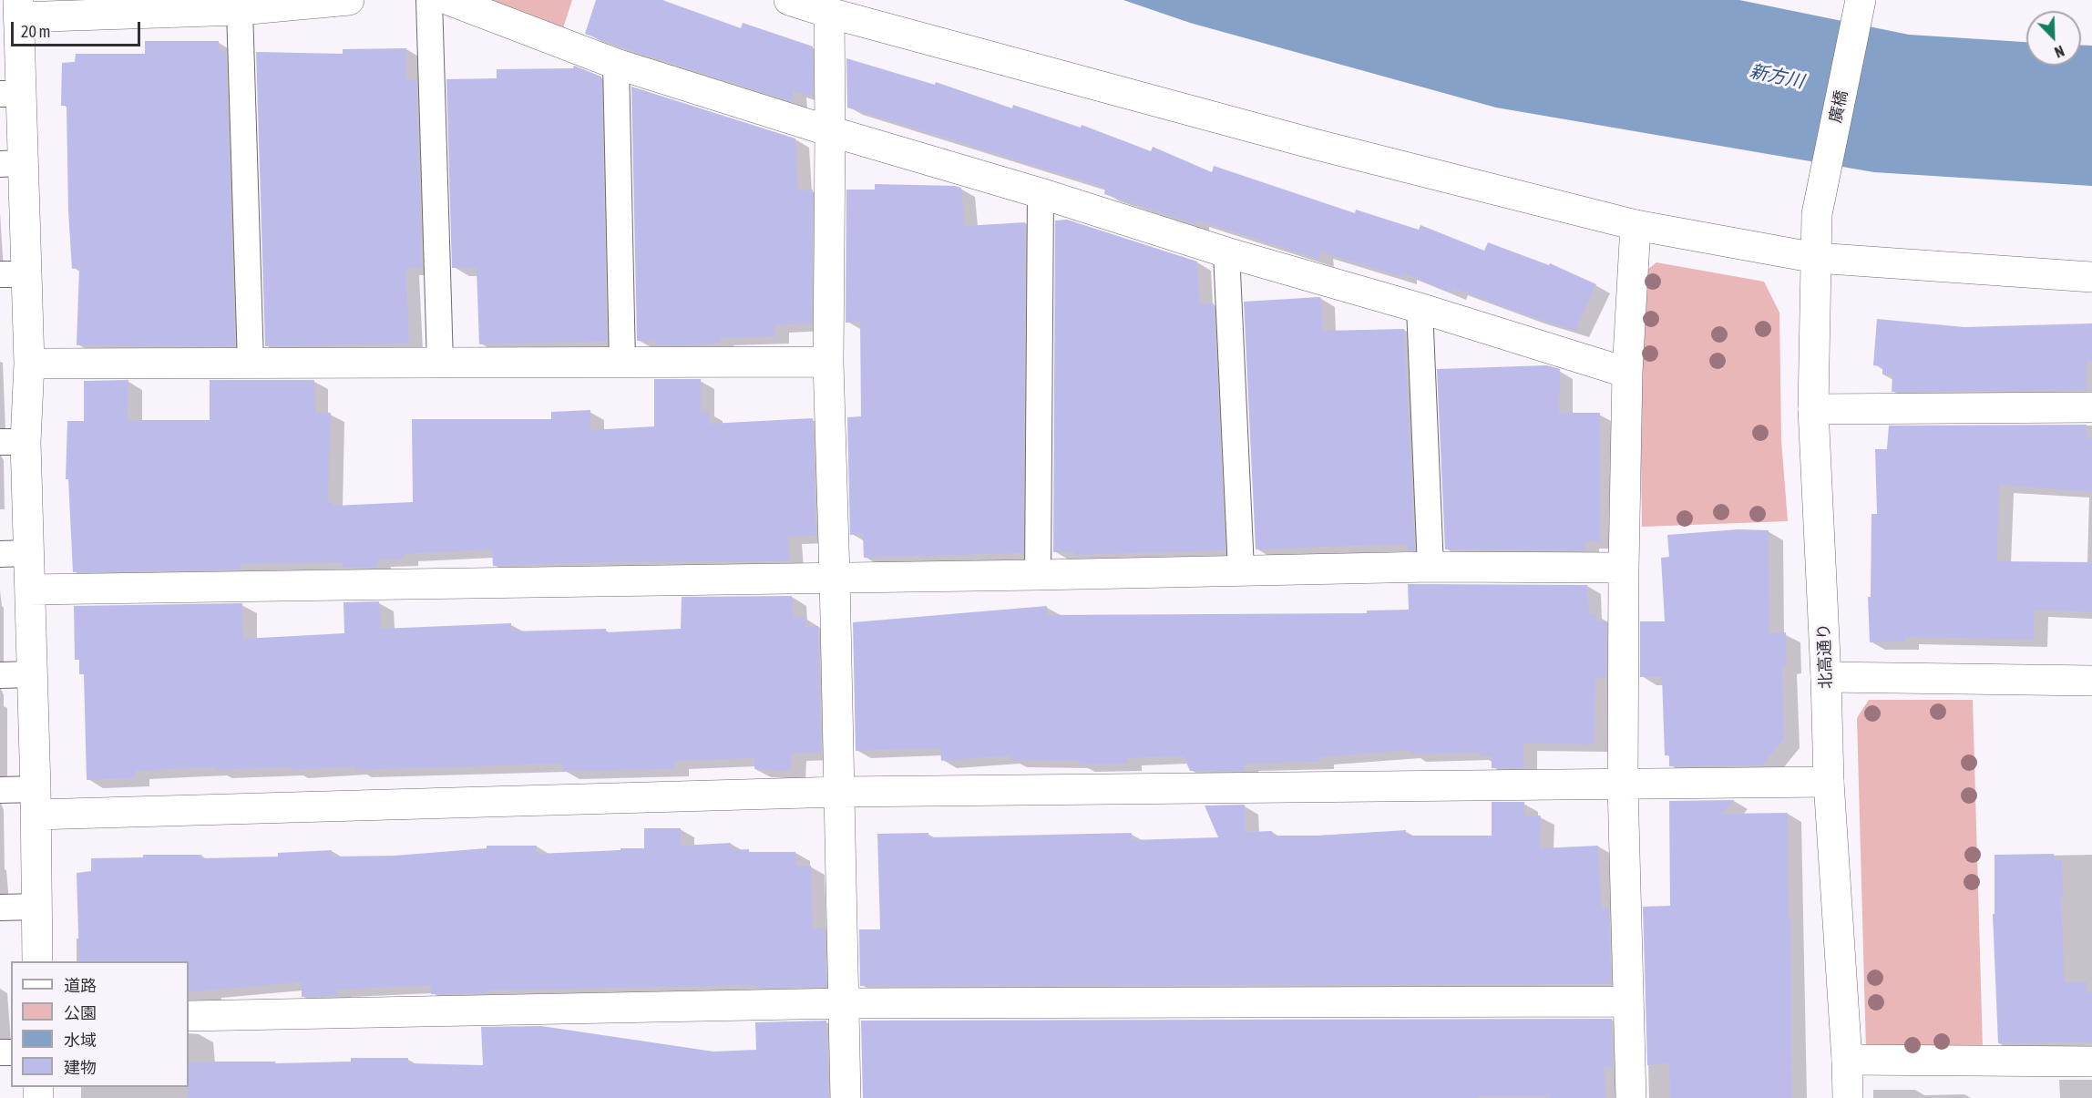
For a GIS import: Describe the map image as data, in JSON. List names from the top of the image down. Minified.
{"streets":{"street":["廣橋","北高通り"]},"crossings":[["廣橋","北高通り"]],"water":["新方川"],"legend":["道路","公園","水域","建物"],"scale_bar":"20 m","north":"bottom right"}
